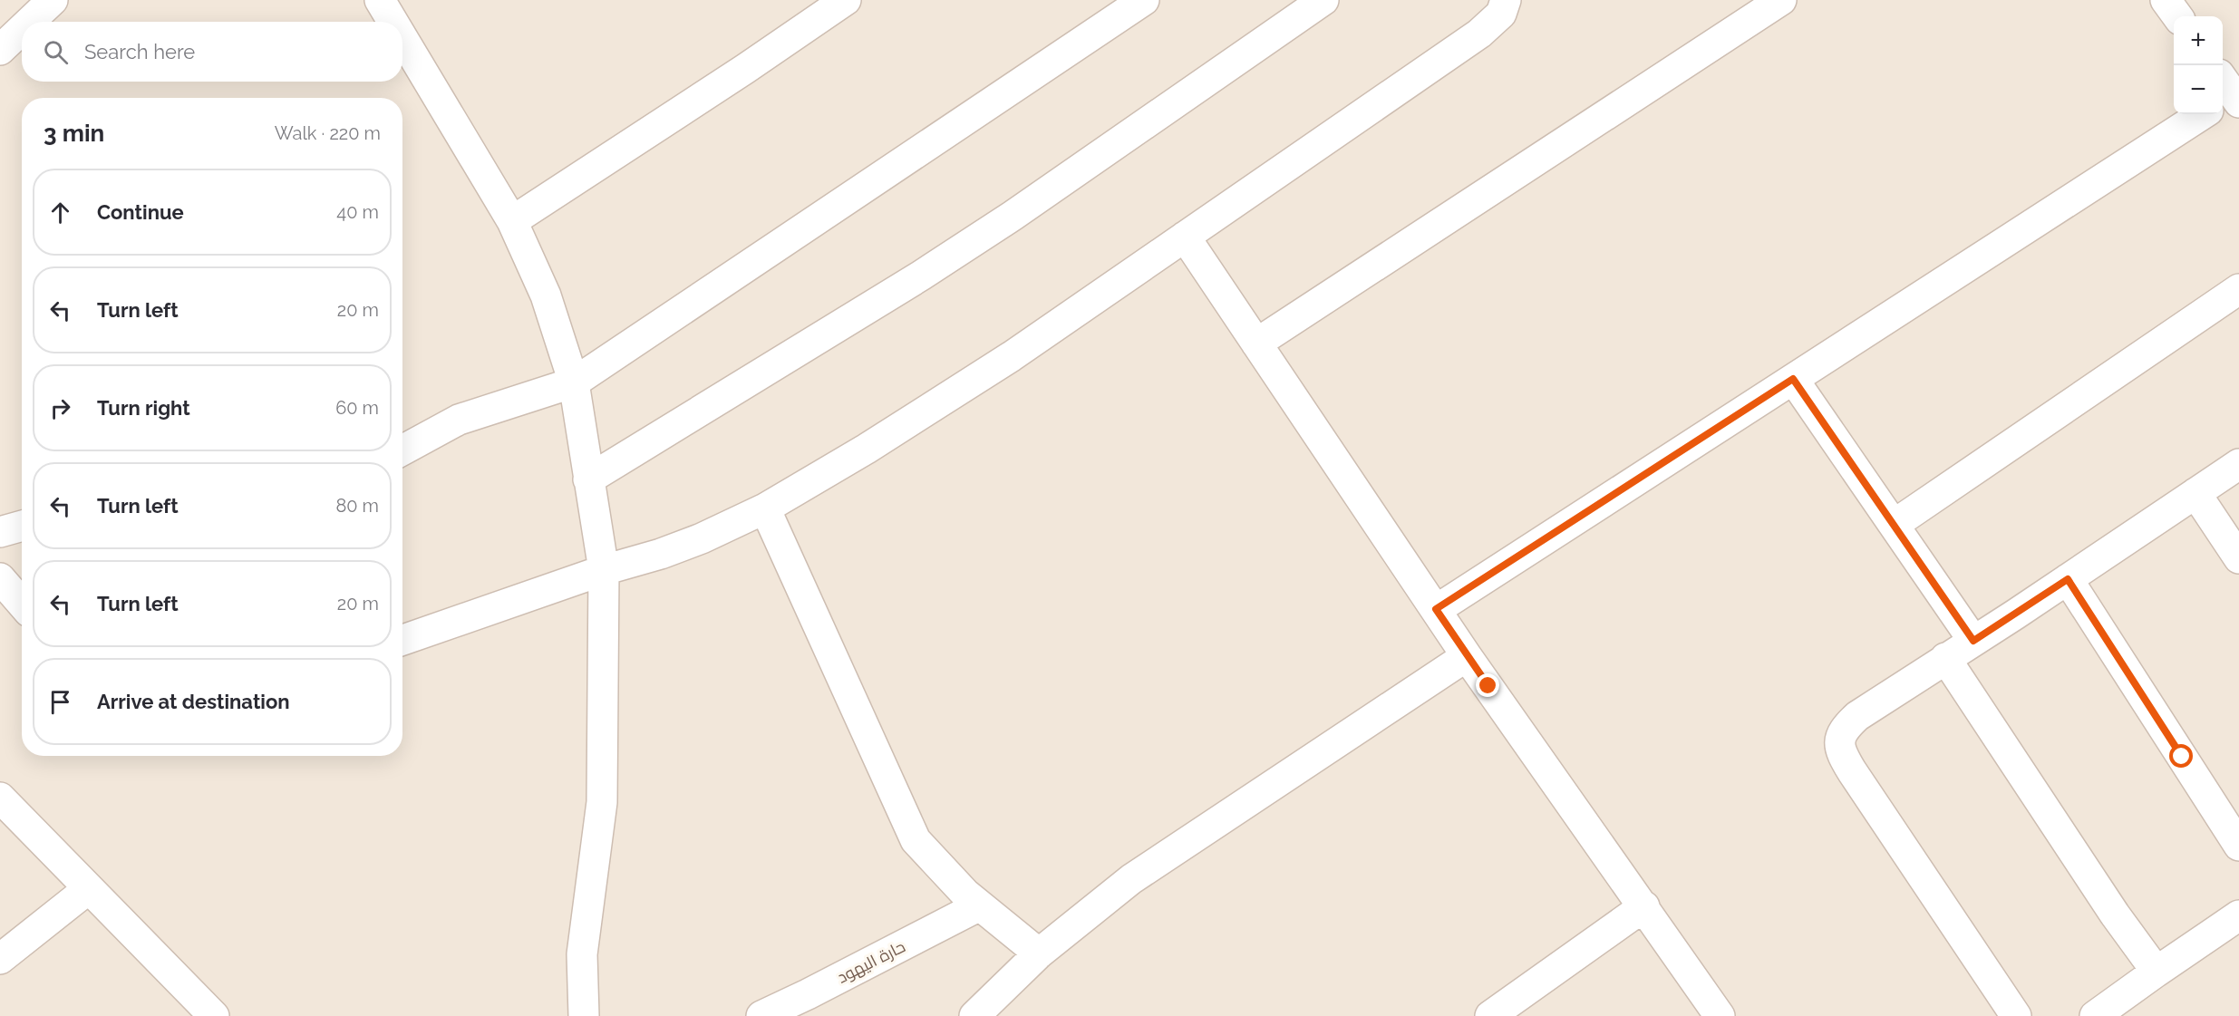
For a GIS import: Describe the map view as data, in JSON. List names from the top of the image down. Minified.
{"streets":{"street":["حارة اليهود"]},"page":{"map_buttons":["+","−"],"search":"Search here","heading":["3 min","Walk · 220 m"],"list":[["Continue","40 m"],["Turn left","20 m"],["Turn right","60 m"],["Turn left","80 m"],["Turn left","20 m"],"Arrive at destination"]}}
